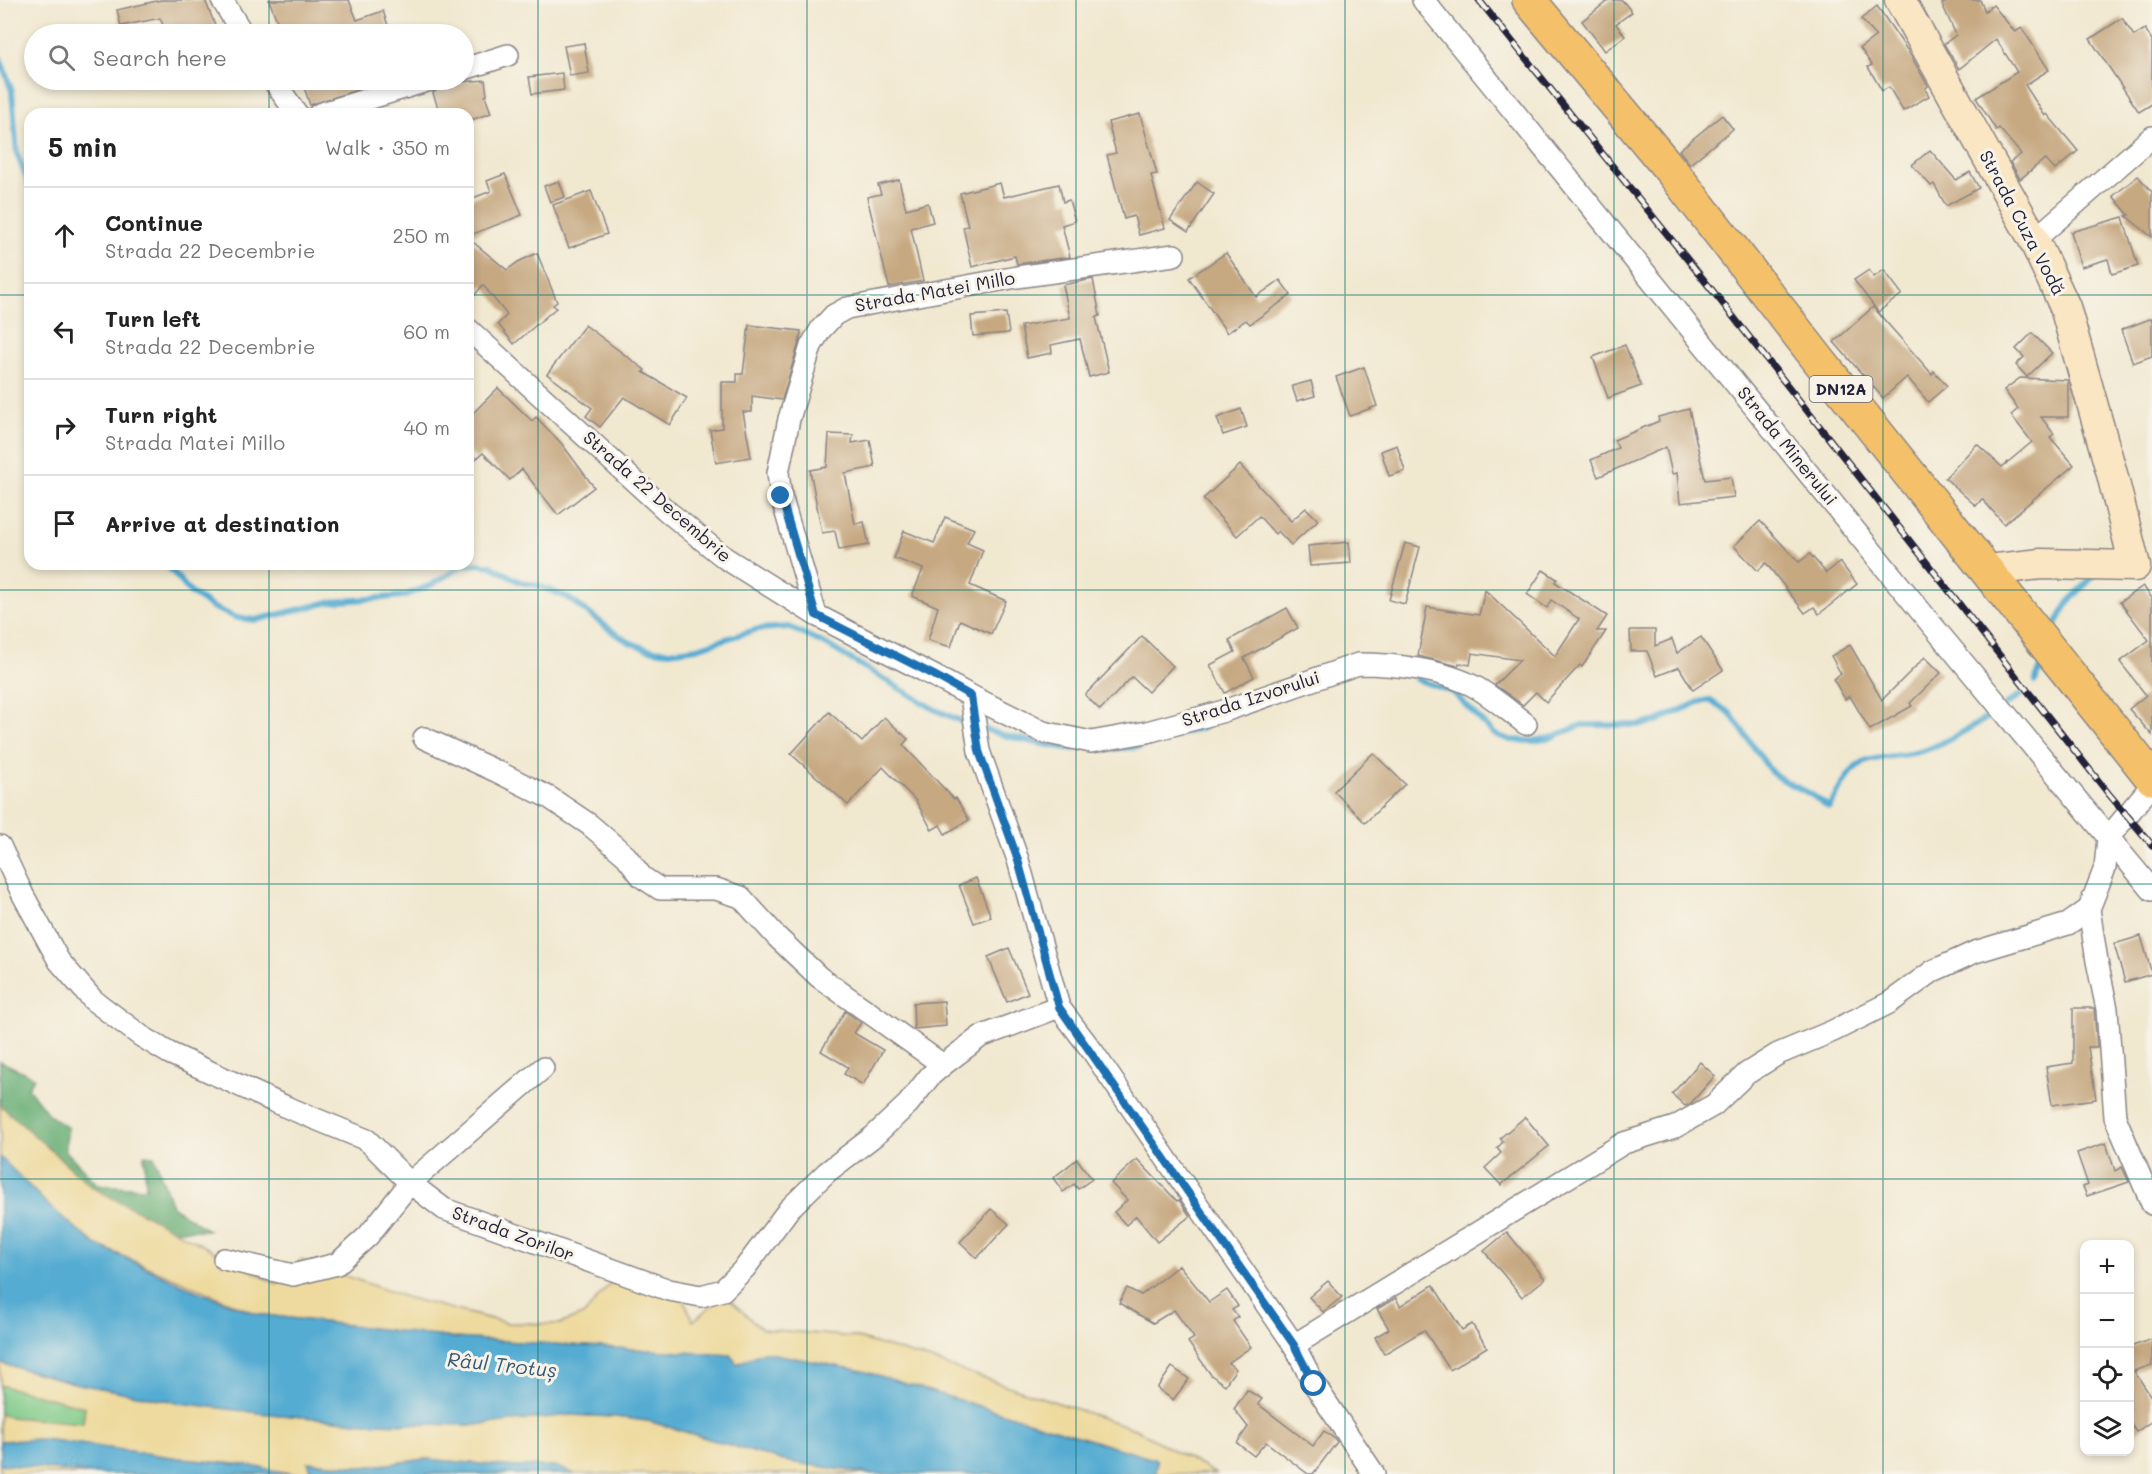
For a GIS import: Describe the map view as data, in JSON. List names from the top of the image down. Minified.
{"streets":{"main road":["DN12A"],"street":["Strada Cuza Vodă","Strada Matei Millo","Strada Minerului","Strada 22 Decembrie","Strada Izvorului","Strada Zorilor"]},"crossings":[["Strada Matei Millo","Strada 22 Decembrie"],["Strada 22 Decembrie","Strada Izvorului"]],"water":["Râul Trotuș"],"page":{"search":"Search here","heading":["5 min","Walk · 350 m"],"list":[["Continue","Strada 22 Decembrie","250 m"],["Turn left","Strada 22 Decembrie","60 m"],["Turn right","Strada Matei Millo","40 m"],"Arrive at destination"],"map_buttons":["+","−"]}}
